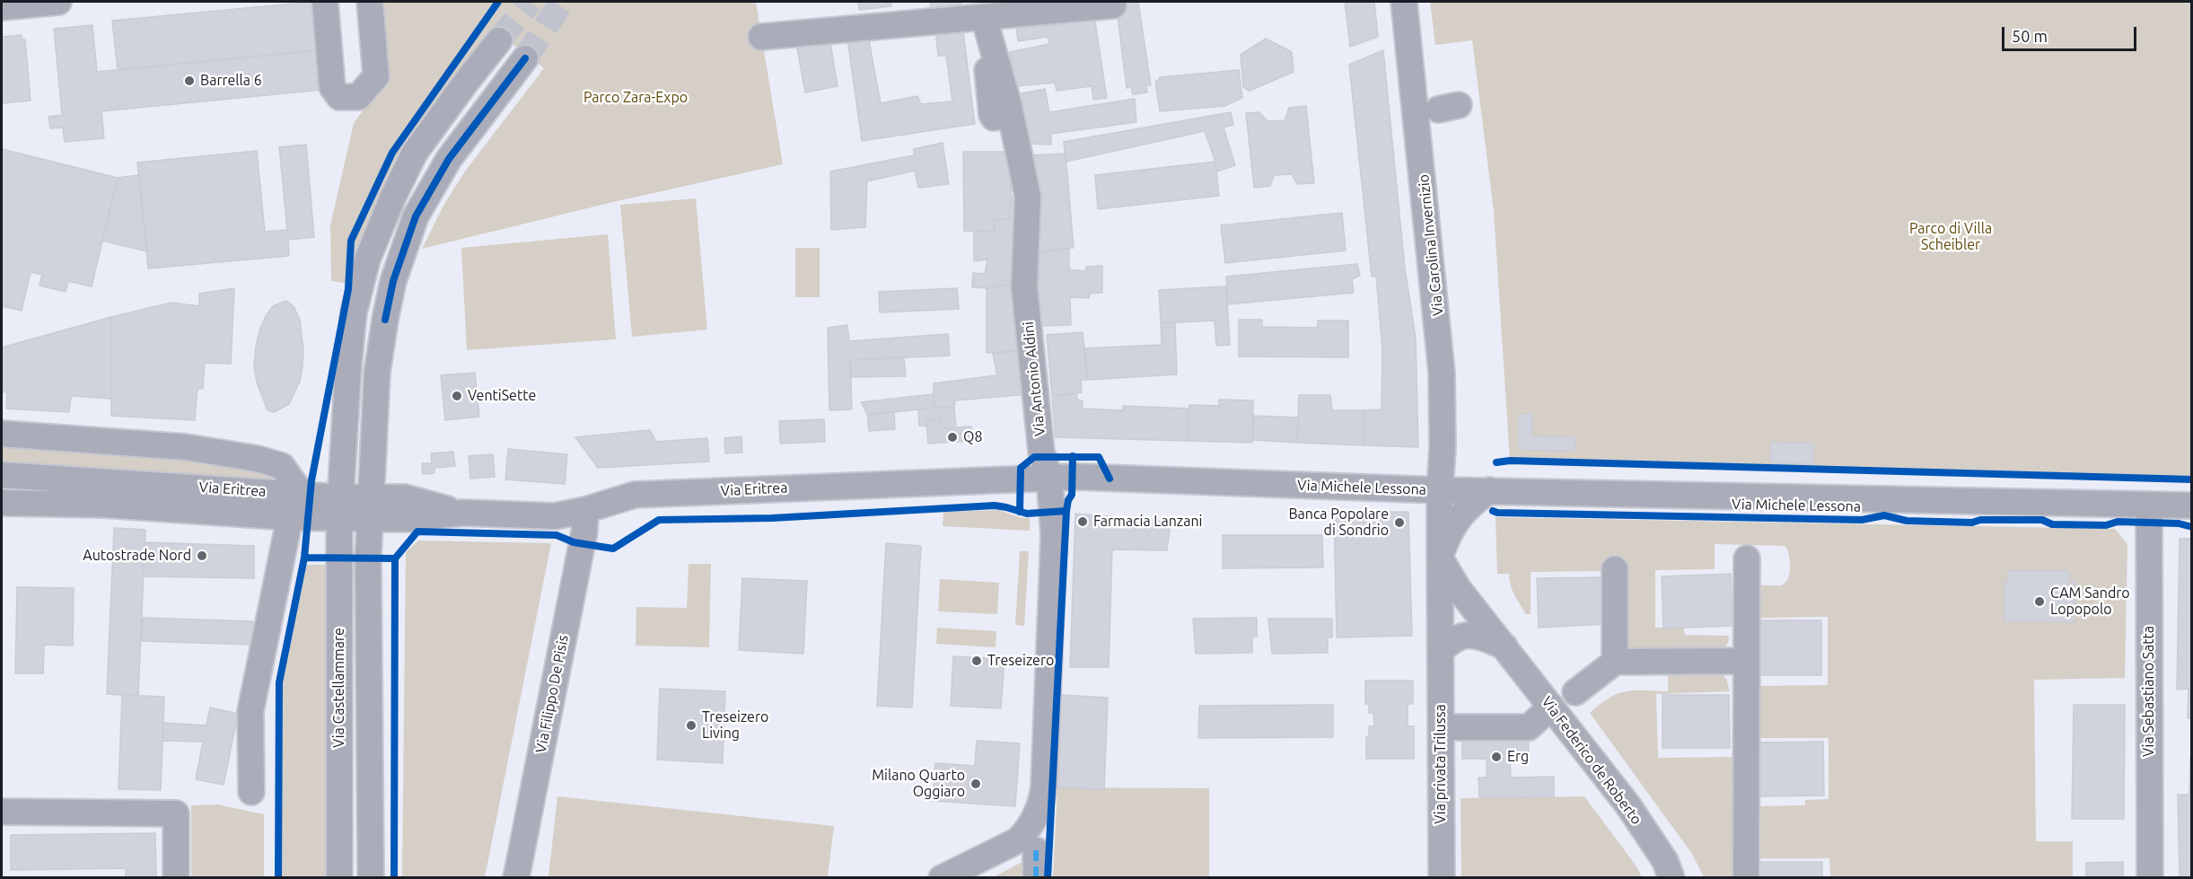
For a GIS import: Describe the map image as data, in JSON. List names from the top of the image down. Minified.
{"streets":{"street":["Via Carolina Invernizio","Via Antonio Aldini","Via Michele Lessona","Via Eritrea","Via Castellammare","Via Sebastiano Satta","Via Filippo De Pisis","Via Federico de Roberto","Via privata Trilussa"]},"crossings":[["Via Carolina Invernizio","Via Michele Lessona"],["Via Antonio Aldini","Via Michele Lessona"],["Via Antonio Aldini","Via Eritrea"],["Via Michele Lessona","Via Eritrea"],["Via Michele Lessona","Via Sebastiano Satta"],["Via Eritrea","Via Castellammare"],["Via Eritrea","Via Filippo De Pisis"],["Via Federico de Roberto","Via privata Trilussa"]],"parks":["Parco Zara-Expo","Parco di Villa Scheibler"],"places":["Barrella 6","VentiSette","Q8","Farmacia Lanzani","Banca Popolare di Sondrio","Autostrade Nord","CAM Sandro Lopopolo","Treseizero","Treseizero Living","Erg","Milano Quarto Oggiaro"],"scale_bar":"50 m"}
